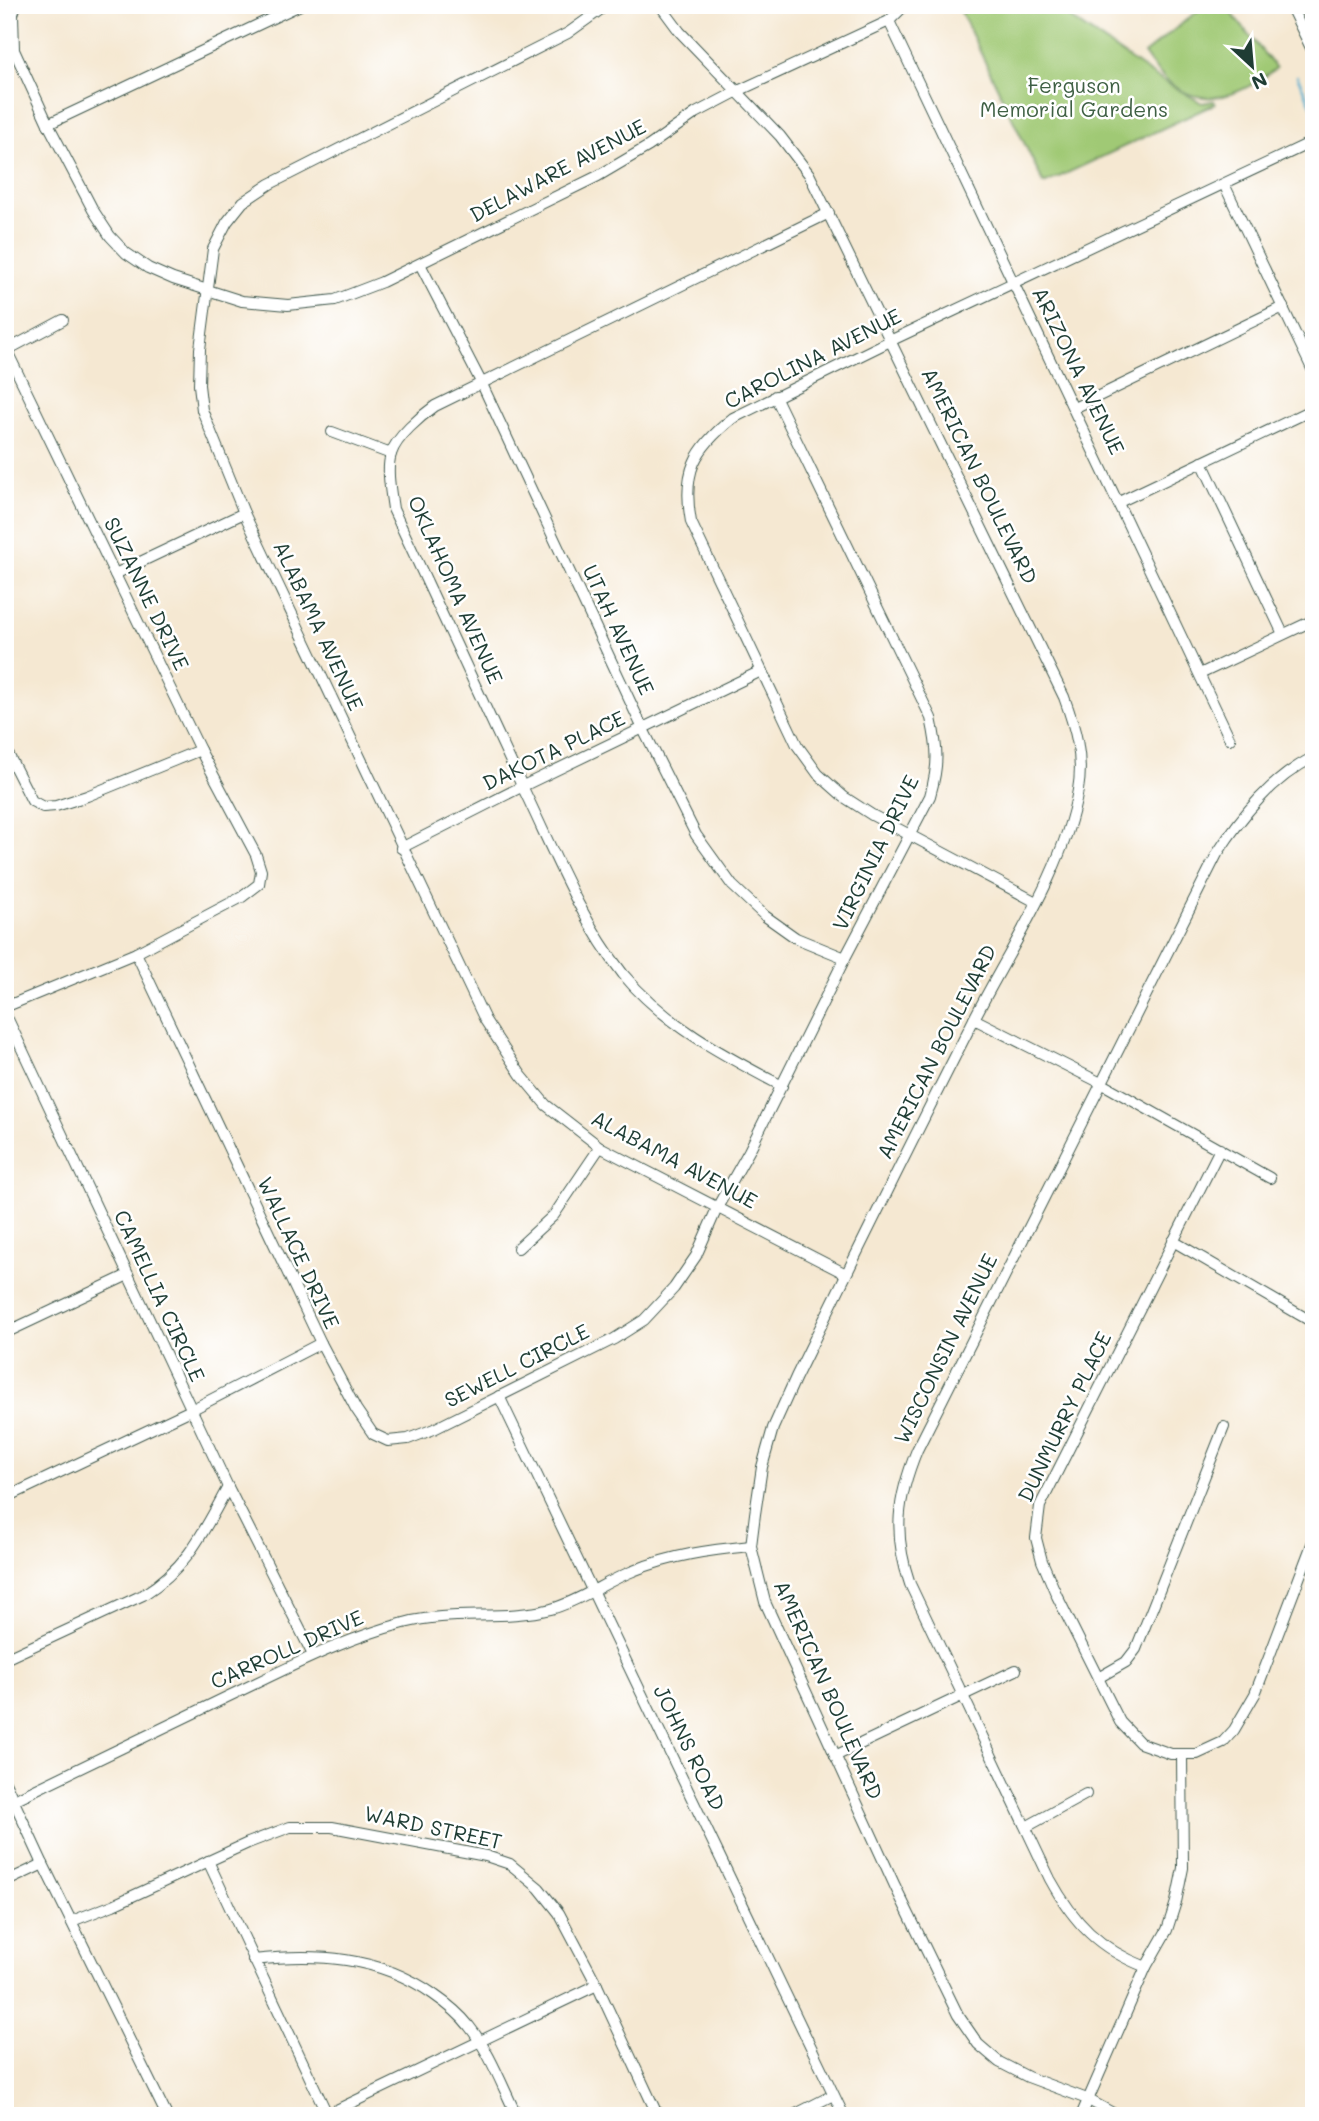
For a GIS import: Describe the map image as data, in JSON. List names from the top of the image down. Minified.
{"streets":{"street":["DELAWARE AVENUE","CAROLINA AVENUE","ARIZONA AVENUE","AMERICAN BOULEVARD","OKLAHOMA AVENUE","SUZANNE DRIVE","ALABAMA AVENUE","UTAH AVENUE","DAKOTA PLACE","VIRGINIA DRIVE","WALLACE DRIVE","CAMELLIA CIRCLE","WISCONSIN AVENUE","SEWELL CIRCLE","DUNMURRY PLACE","CARROLL DRIVE","JOHNS ROAD","WARD STREET"]},"crossings":[["DELAWARE AVENUE","ARIZONA AVENUE"],["DELAWARE AVENUE","AMERICAN BOULEVARD"],["DELAWARE AVENUE","ALABAMA AVENUE"],["DELAWARE AVENUE","UTAH AVENUE"],["CAROLINA AVENUE","ARIZONA AVENUE"],["CAROLINA AVENUE","AMERICAN BOULEVARD"],["CAROLINA AVENUE","DAKOTA PLACE"],["CAROLINA AVENUE","VIRGINIA DRIVE"],["AMERICAN BOULEVARD","ALABAMA AVENUE"],["AMERICAN BOULEVARD","CARROLL DRIVE"],["OKLAHOMA AVENUE","DAKOTA PLACE"],["OKLAHOMA AVENUE","VIRGINIA DRIVE"],["SUZANNE DRIVE","WALLACE DRIVE"],["ALABAMA AVENUE","DAKOTA PLACE"],["ALABAMA AVENUE","VIRGINIA DRIVE"],["ALABAMA AVENUE","SEWELL CIRCLE"],["UTAH AVENUE","DAKOTA PLACE"],["UTAH AVENUE","VIRGINIA DRIVE"],["VIRGINIA DRIVE","SEWELL CIRCLE"],["WALLACE DRIVE","CAMELLIA CIRCLE"],["WALLACE DRIVE","SEWELL CIRCLE"],["SEWELL CIRCLE","JOHNS ROAD"],["CARROLL DRIVE","JOHNS ROAD"]],"parks":["Ferguson Memorial Gardens"],"north":"bottom right"}
